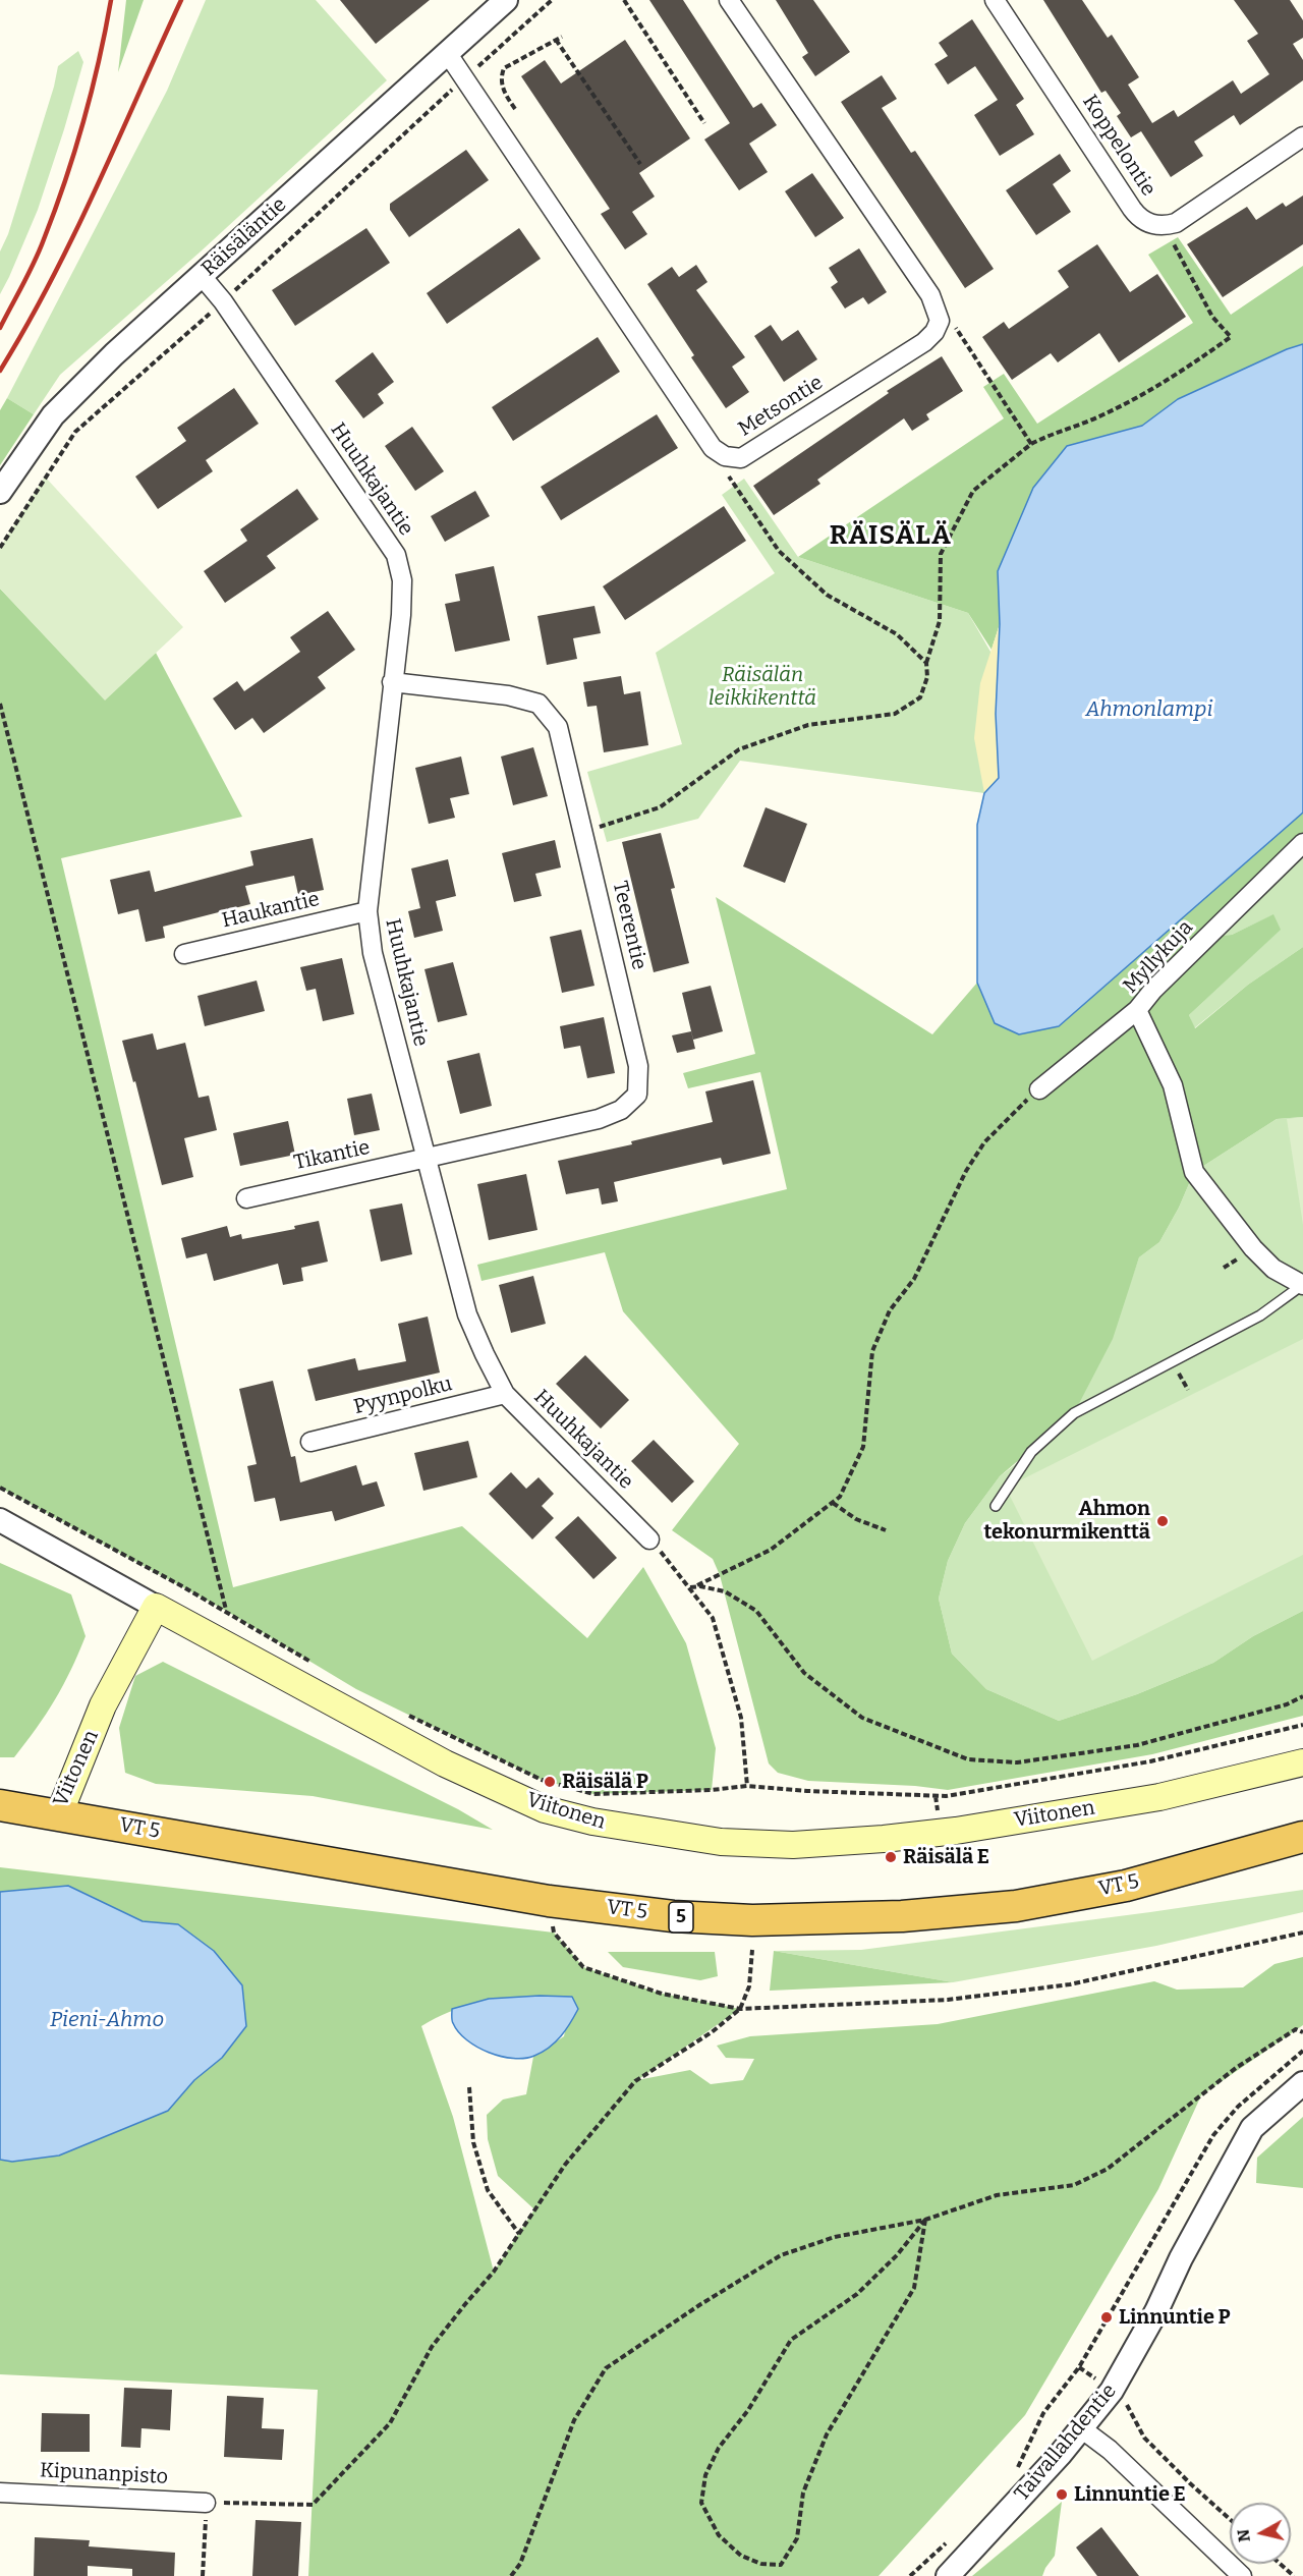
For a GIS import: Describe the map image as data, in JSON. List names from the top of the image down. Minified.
{"streets":{"highway":["Viitonen","VT 5","5"],"street":["Koppelontie","Räisäläntie","Metsontie","Huuhkajantie","Haukantie","Teerentie","Myllykuja","Tikantie","Pyynpolku","Taivallahdentie","Kipunanpisto"]},"crossings":[["Räisäläntie","Metsontie"],["Räisäläntie","Huuhkajantie"],["Huuhkajantie","Haukantie"],["Huuhkajantie","Teerentie"],["Huuhkajantie","Tikantie"],["Huuhkajantie","Pyynpolku"],["Teerentie","Tikantie"],["Viitonen","VT 5"]],"districts":["RÄISÄLÄ"],"water":["Ahmonlampi","Pieni-Ahmo"],"parks":["Räisälän leikkikenttä"],"places":["Ahmon tekonurmikenttä","Räisälä P","Räisälä E","Linnuntie P","Linnuntie E"],"north":"left"}
